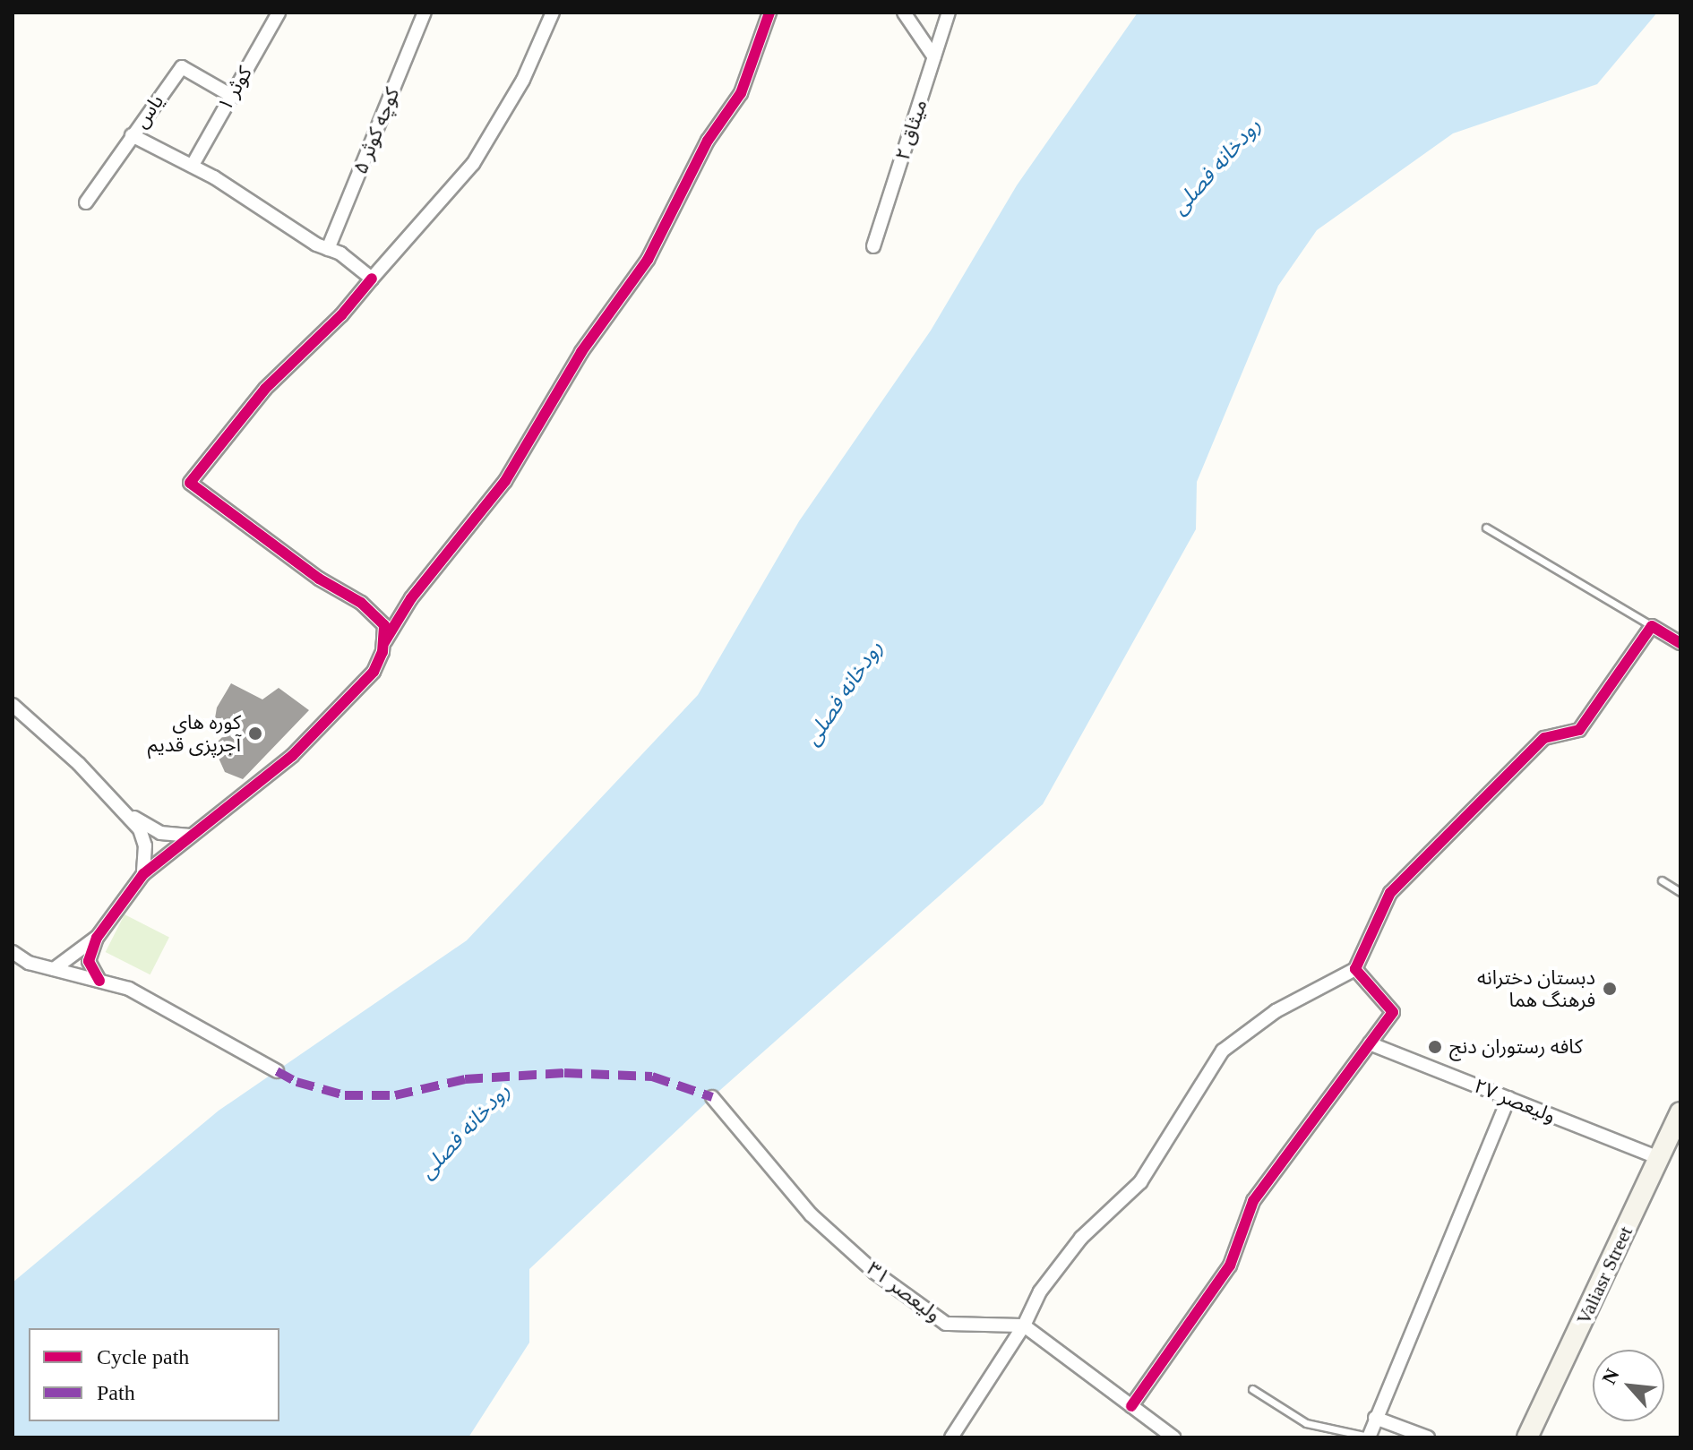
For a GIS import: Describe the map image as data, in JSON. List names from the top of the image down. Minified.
{"streets":{"main road":["Valiasr Street"],"street":["کوثر ۱","یاس","میثاق ۲","کوچه کوثر ۵","ولیعصر ۲۷","ولیعصر ۳۱"]},"crossings":[["کوثر ۱","یاس"],["ولیعصر ۲۷","Valiasr Street"]],"water":["رودخانه فصلی"],"places":["کوره های آجرپزی قدیم","دبستان دخترانه فرهنگ هما","کافه رستوران دنج"],"legend":["Cycle path","Path"],"north":"top left"}
